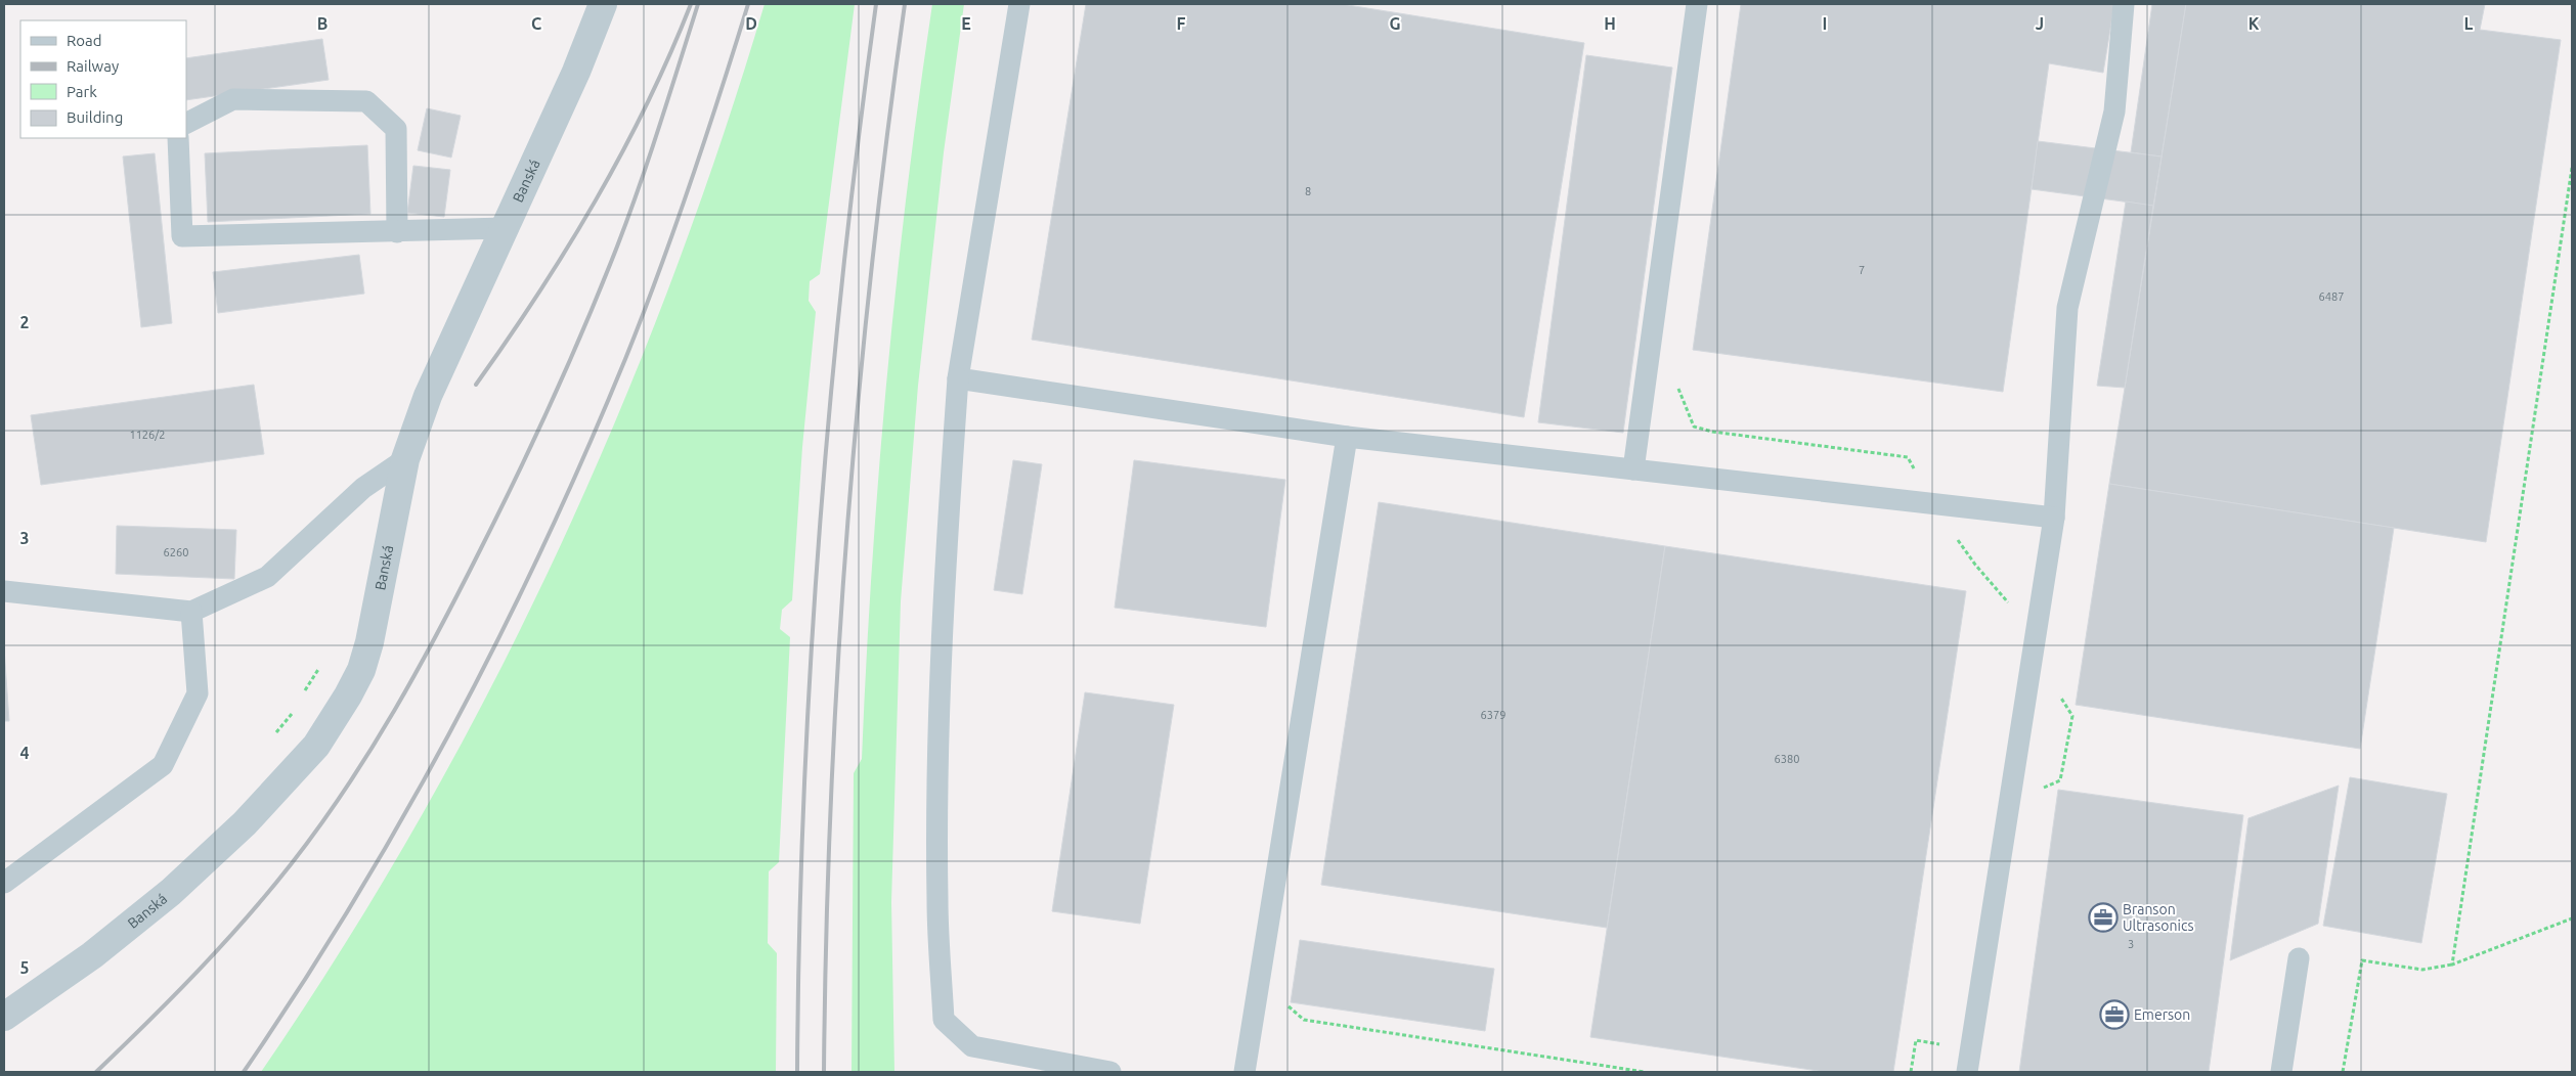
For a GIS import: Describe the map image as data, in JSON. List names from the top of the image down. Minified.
{"streets":{"street":["Banská"]},"places":{"office":["Branson Ultrasonics","Emerson"]},"house_numbers":["8","7","6487","1126/2","6260","6379","6380","3"],"legend":["Road","Railway","Park","Building"],"grid":{"columns":["B","C","D","E","F","G","H","I","J","K","L"],"rows":["2","3","4","5"]}}
